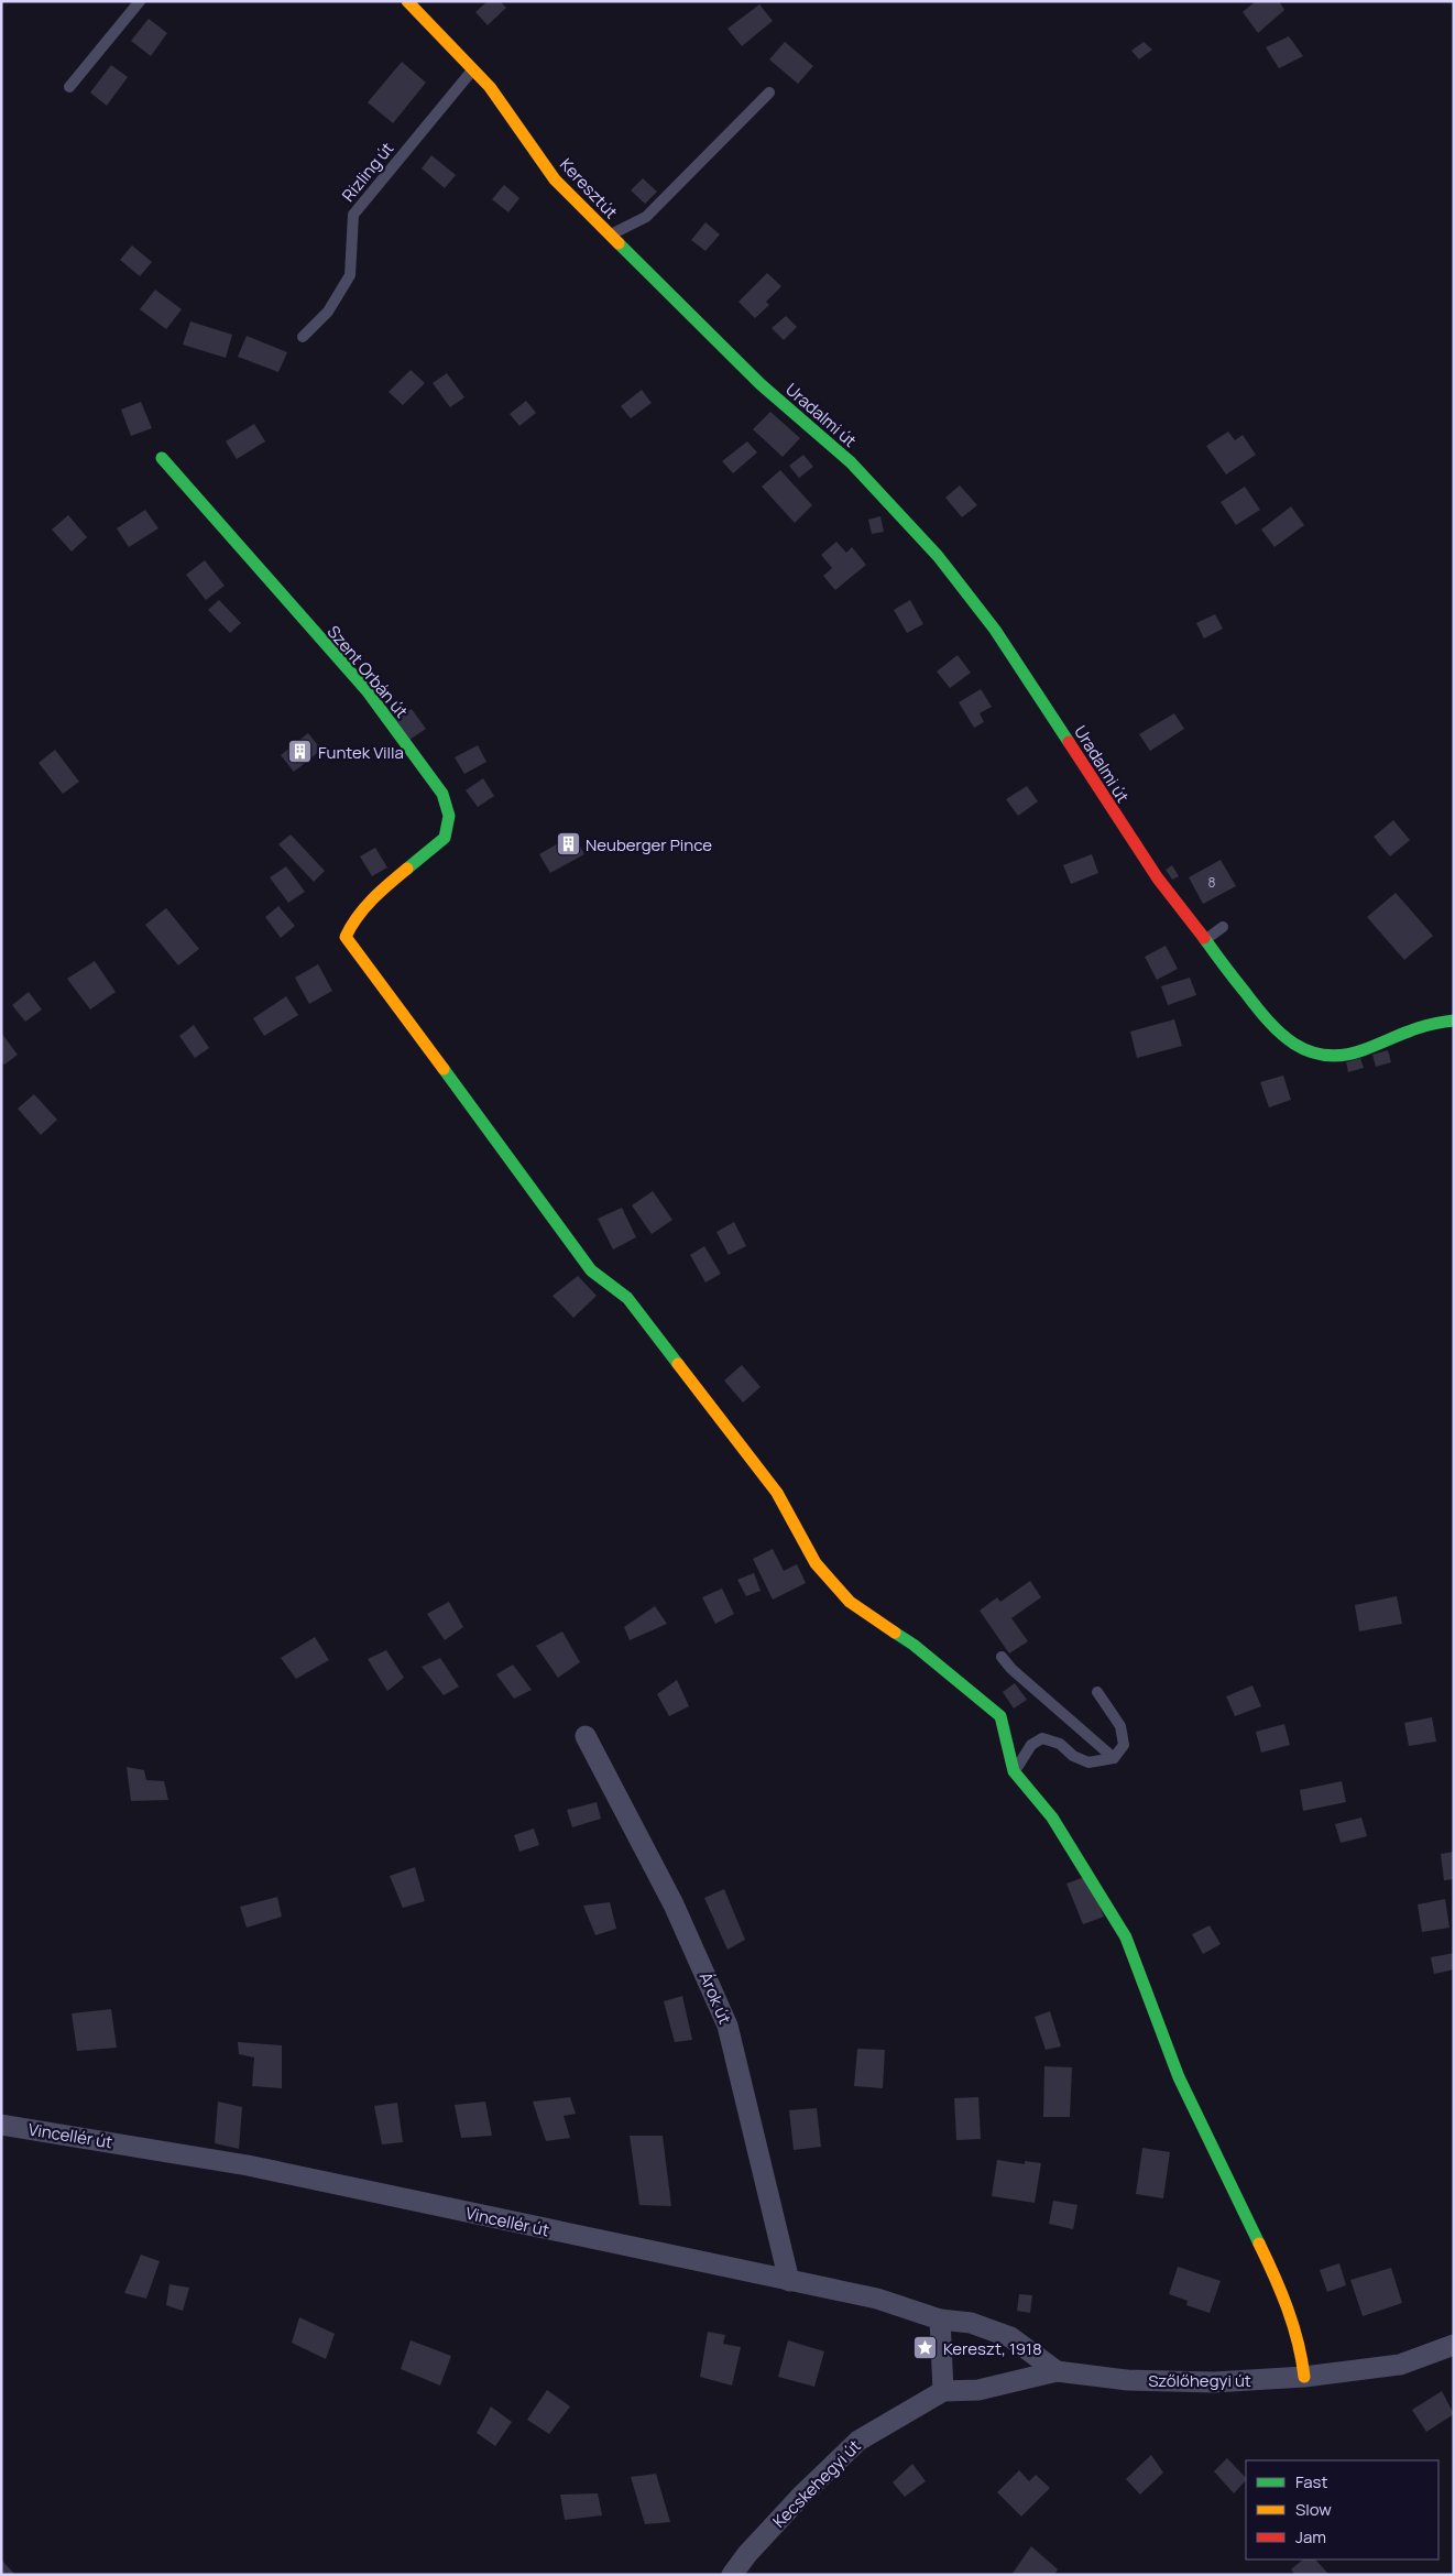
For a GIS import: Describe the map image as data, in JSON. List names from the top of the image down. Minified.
{"streets":{"street":["Keresztút","Uradalmi út","Szent Orbán út","Árok út","Vincellér út","Szőlőhegyi út","Kecskehegyi út"],"lane":["Rizling út"]},"crossings":[["Rizling út","Keresztút"],["Keresztút","Uradalmi út"],["Árok út","Vincellér út"],["Vincellér út","Szőlőhegyi út"],["Szőlőhegyi út","Kecskehegyi út"]],"places":{"building":["Funtek Villa","Neuberger Pince"],"place":["Kereszt, 1918"]},"house_numbers":["8"],"legend":["Fast","Slow","Jam"]}
